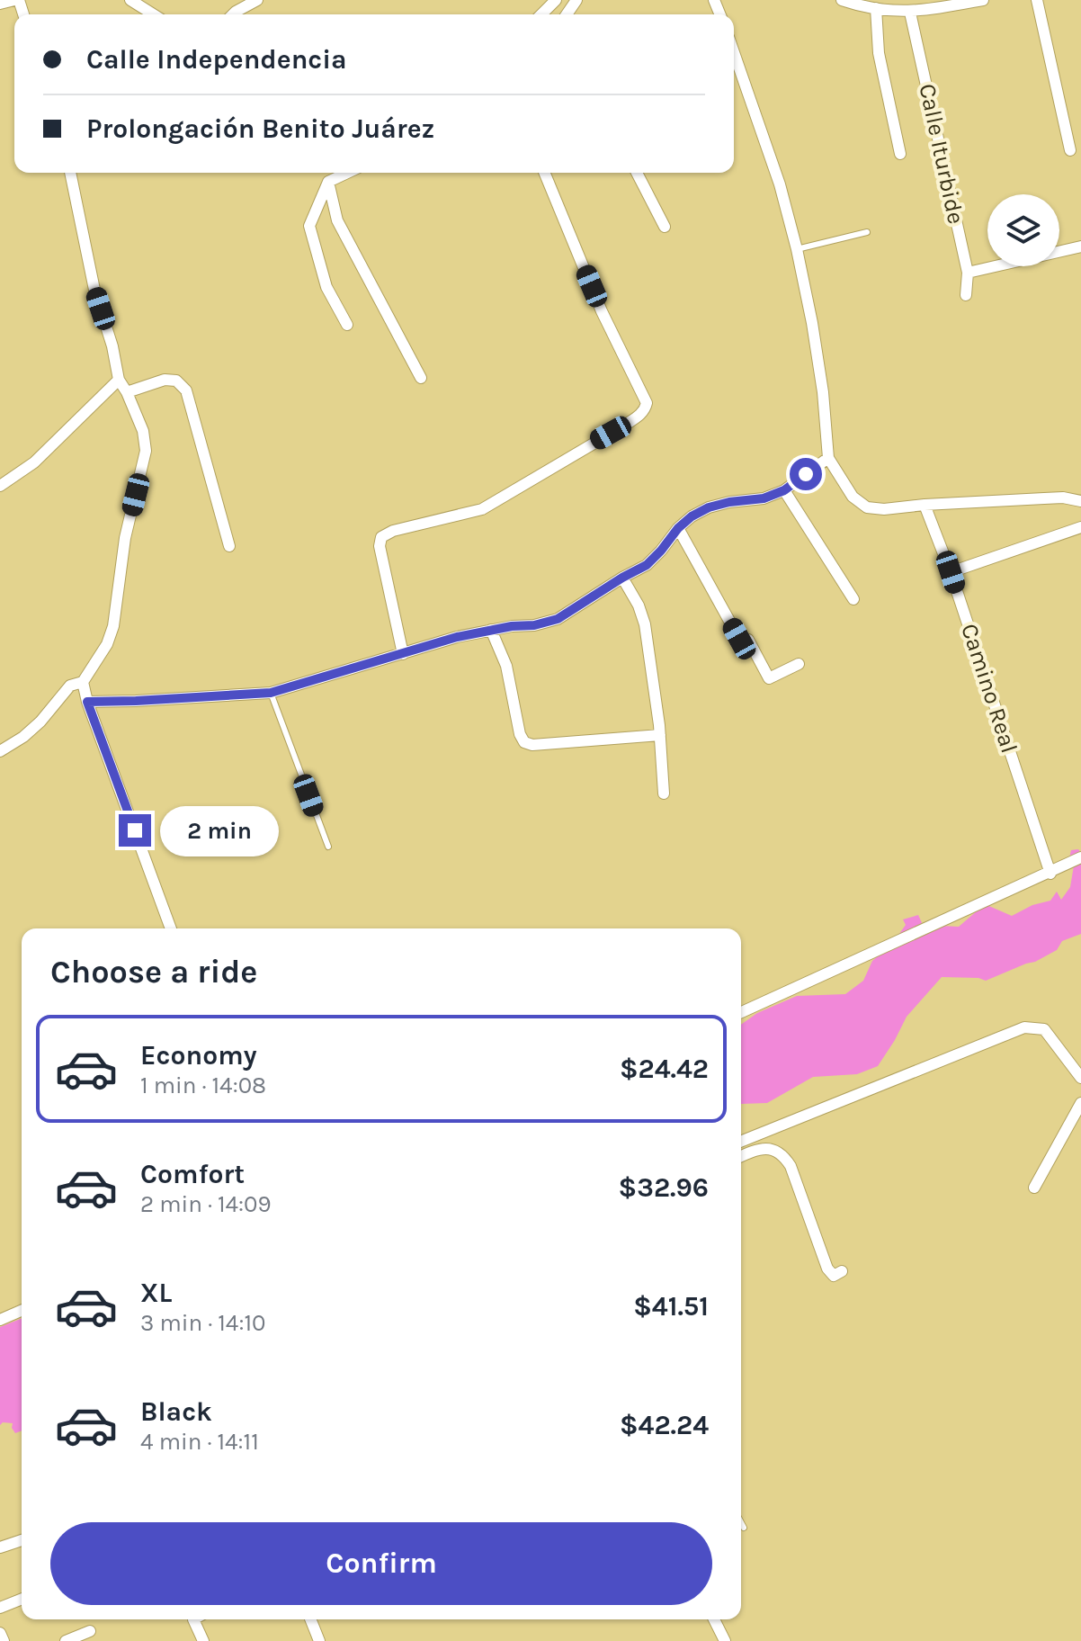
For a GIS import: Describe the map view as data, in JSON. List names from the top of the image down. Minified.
{"streets":{"street":["Calle Iturbide","Camino Real"]},"page":{"banner":["Calle Independencia","Prolongación Benito Juárez"],"bubble":"2 min","heading":"Choose a ride","list":[{"name":"Economy","note":"1 min · 14:08","value":"$24.42"},{"name":"Comfort","note":"2 min · 14:09","value":"$32.96"},{"name":"XL","note":"3 min · 14:10","value":"$41.51"},{"name":"Black","note":"4 min · 14:11","value":"$42.24"}],"buttons":"Confirm"}}
